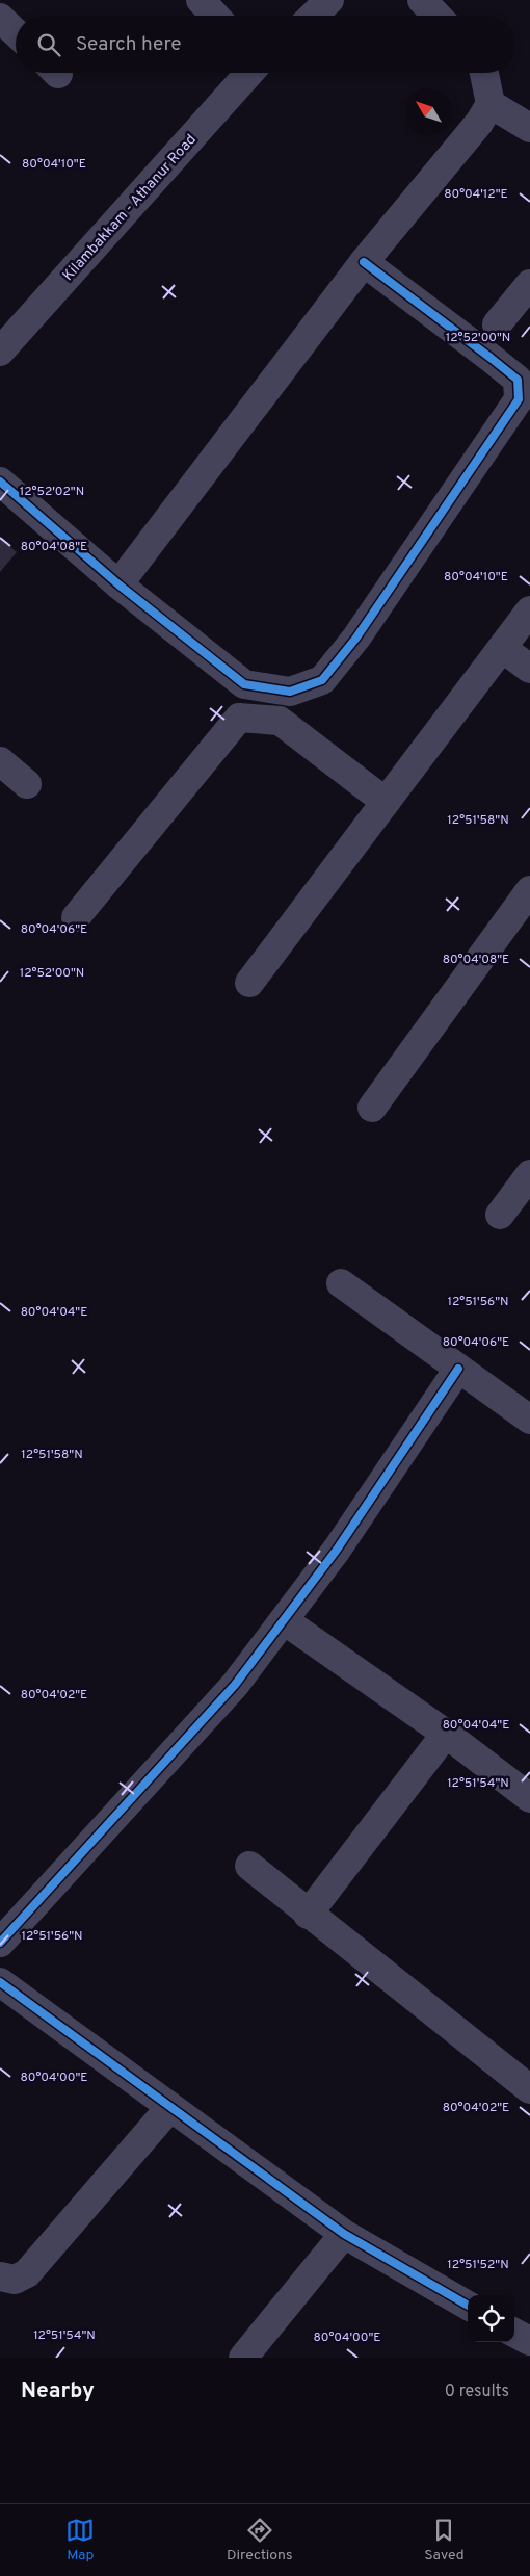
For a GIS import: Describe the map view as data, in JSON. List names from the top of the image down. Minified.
{"streets":{"street":["Kilambakkam - Athanur Road"]},"north":"top left","page":{"search":"Search here","heading":["Nearby","0 results"],"nav":["Map","Directions","Saved"]},"coordinates":["80°04'10\"E","80°04'12\"E","12°52'00\"N","12°52'02\"N","80°04'08\"E","12°51'58\"N","80°04'06\"E","12°51'56\"N","80°04'04\"E","80°04'02\"E","12°51'54\"N","80°04'00\"E","12°51'52\"N"]}
